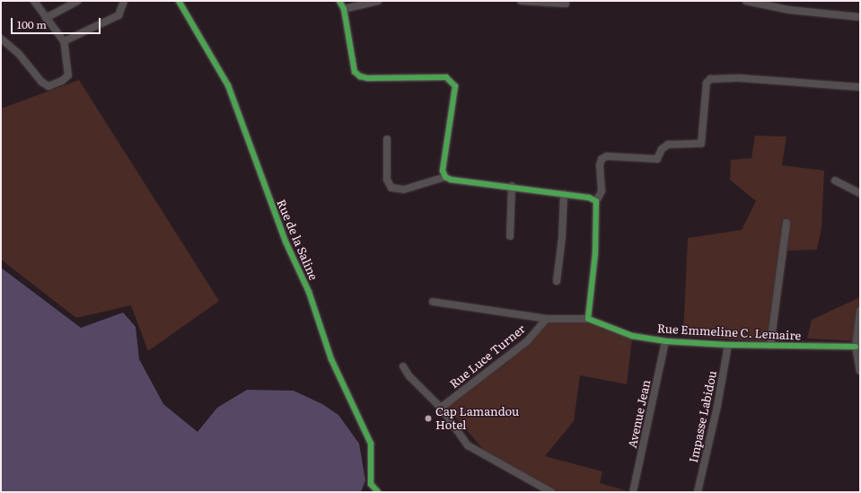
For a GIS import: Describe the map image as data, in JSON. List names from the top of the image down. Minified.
{"streets":{"street":["Rue de la Saline","Rue Emmeline C. Lemaire","Rue Luce Turner","Avenue Jean","Impasse Labidou"]},"crossings":[["Rue Emmeline C. Lemaire","Avenue Jean"],["Rue Emmeline C. Lemaire","Impasse Labidou"]],"places":["Cap Lamandou Hotel"],"scale_bar":"100 m"}
